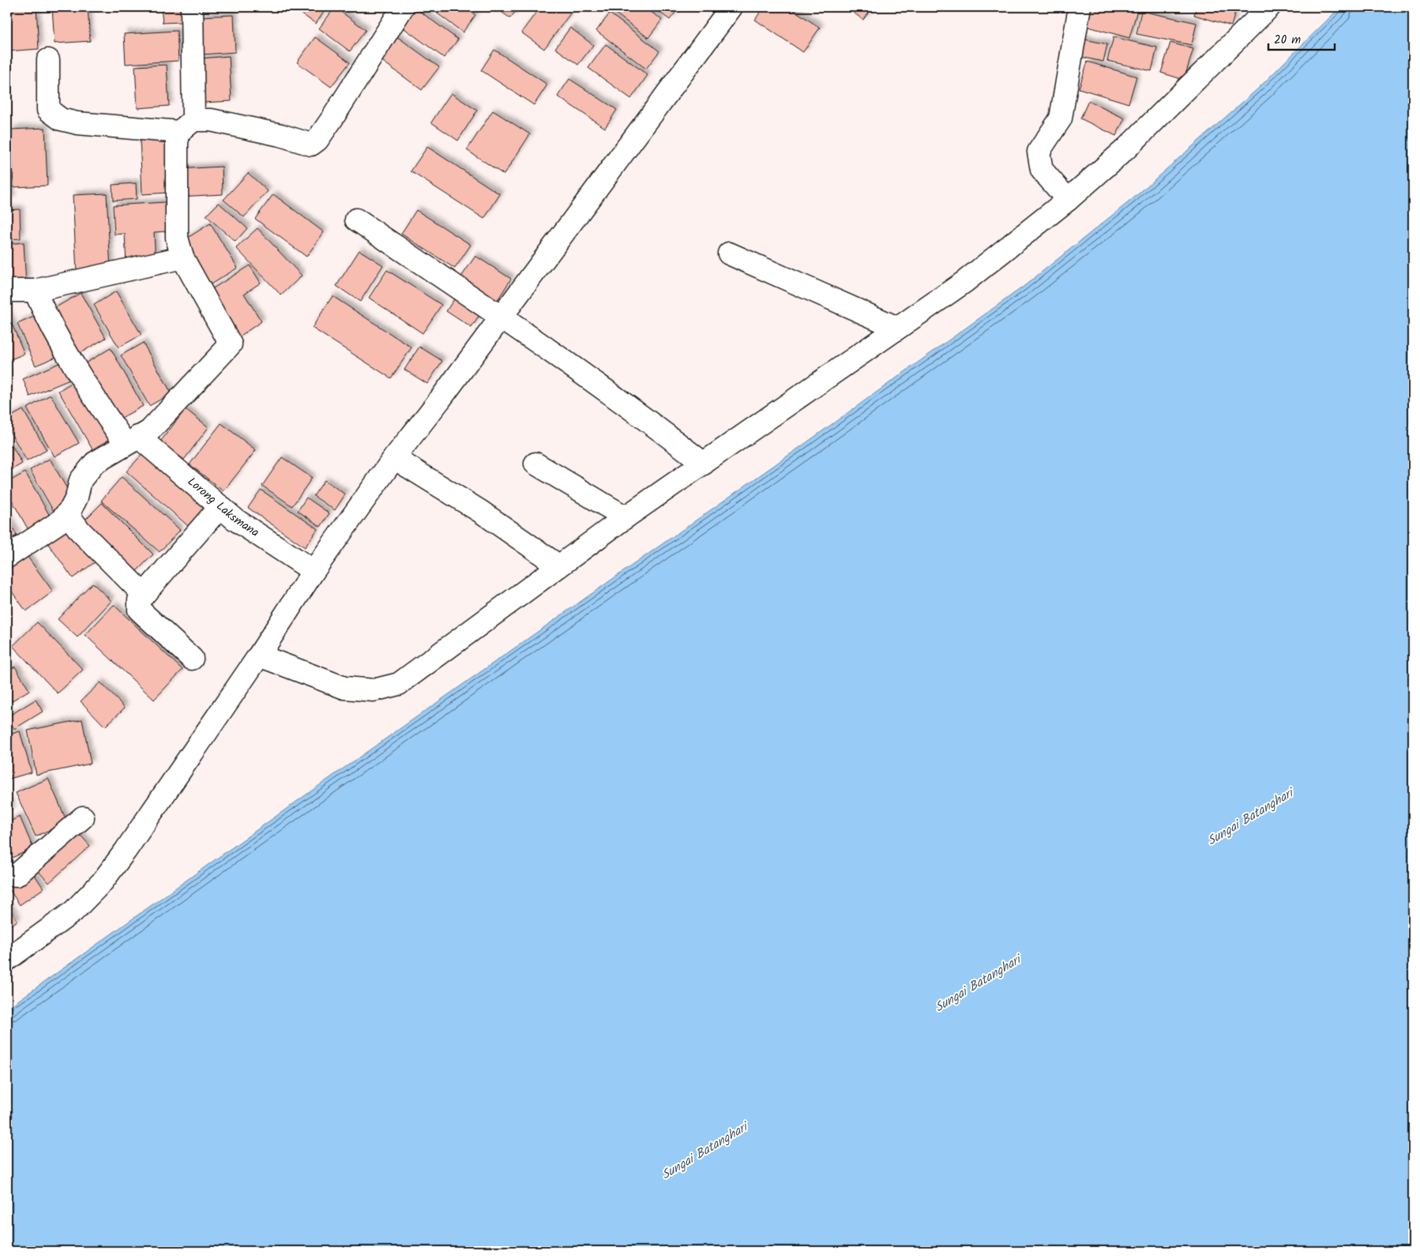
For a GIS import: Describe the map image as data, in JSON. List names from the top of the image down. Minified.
{"streets":{"street":["Lorong Laksmana"]},"water":["Sungai Batanghari"],"scale_bar":"20 m"}
